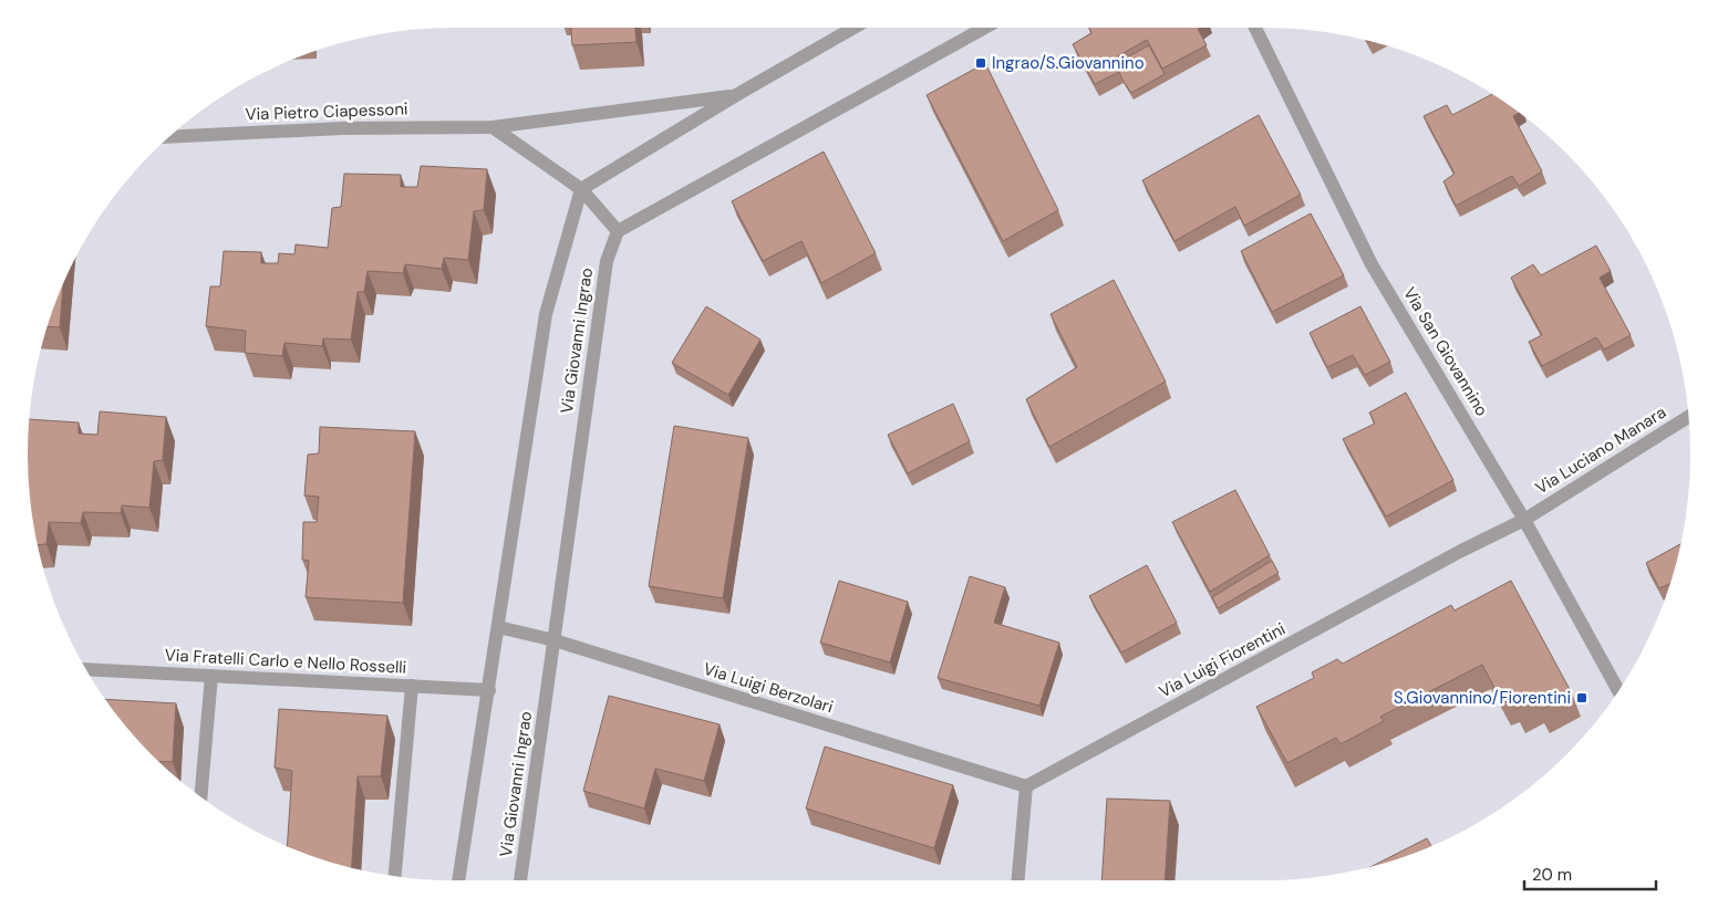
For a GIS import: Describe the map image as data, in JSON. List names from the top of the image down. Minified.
{"streets":{"street":["Via Pietro Ciapessoni","Via Giovanni Ingrao","Via San Giovannino","Via Luciano Manara","Via Luigi Fiorentini","Via Fratelli Carlo e Nello Rosselli","Via Luigi Berzolari"]},"crossings":[["Via Giovanni Ingrao","Via Fratelli Carlo e Nello Rosselli"],["Via Giovanni Ingrao","Via Luigi Berzolari"],["Via San Giovannino","Via Luciano Manara"],["Via San Giovannino","Via Luigi Fiorentini"],["Via Luciano Manara","Via Luigi Fiorentini"],["Via Luigi Fiorentini","Via Luigi Berzolari"]],"places":{"transit":["Ingrao/S.Giovannino","S.Giovannino/Fiorentini"]},"scale_bar":"20 m"}
